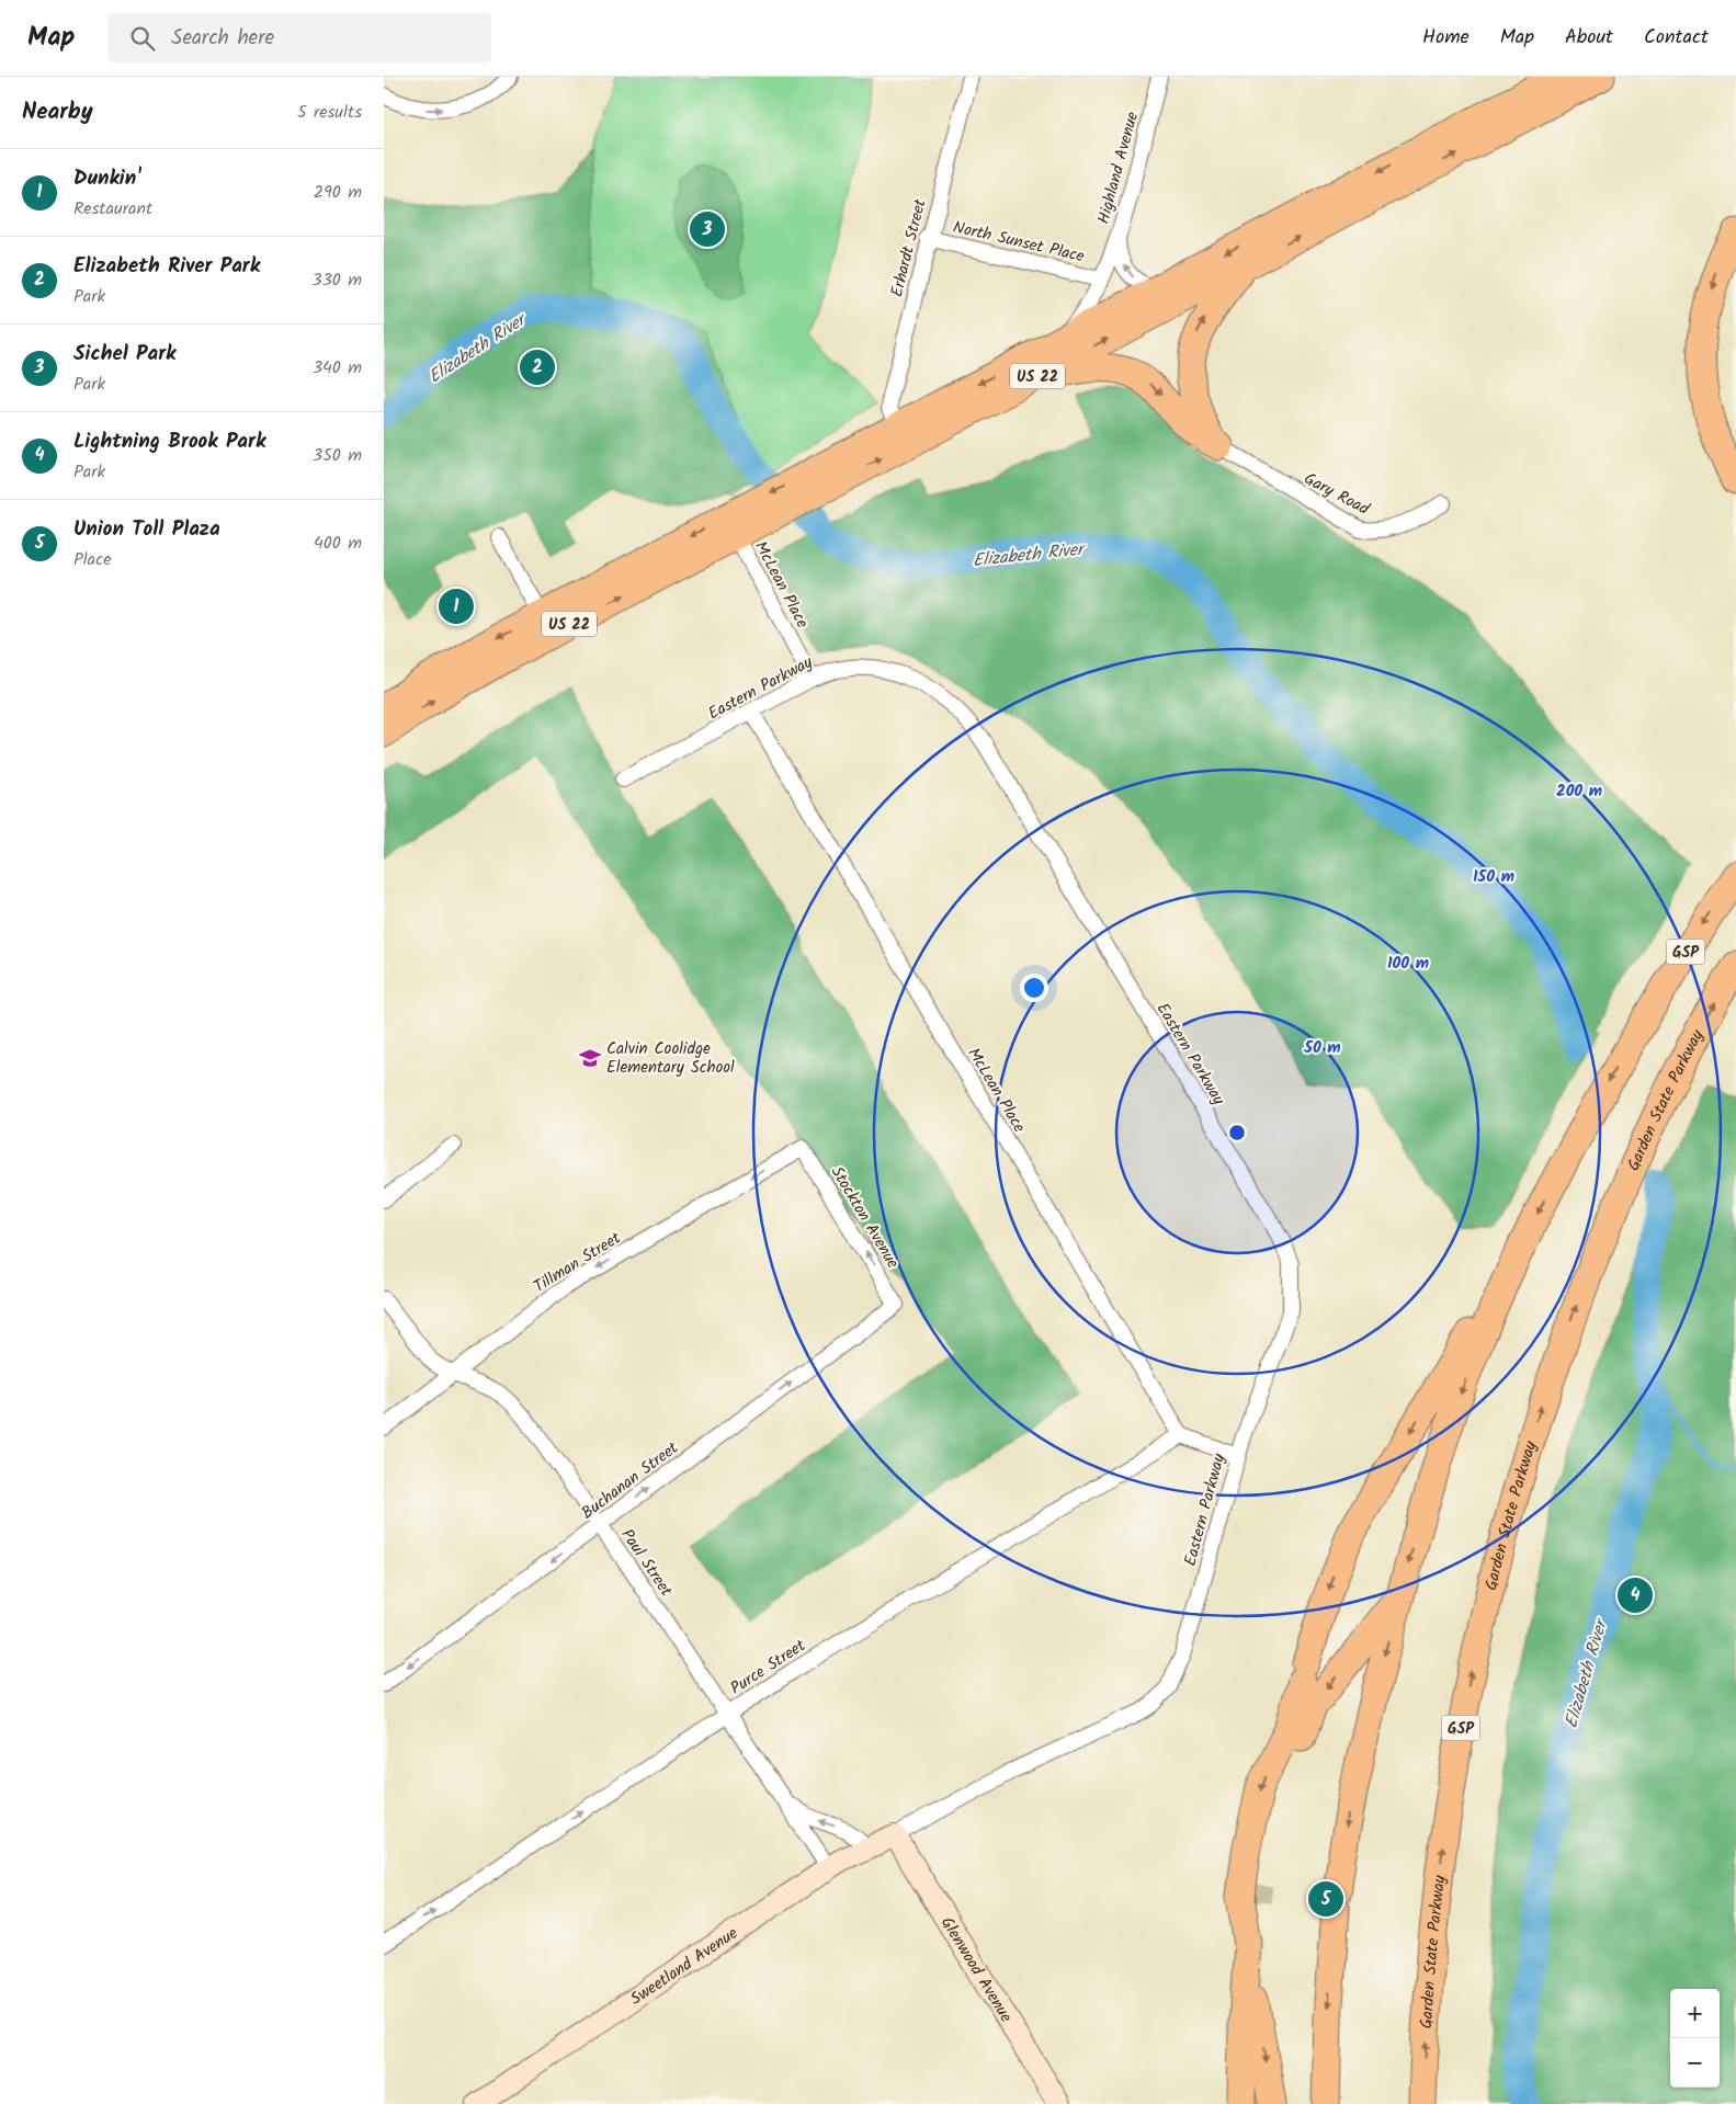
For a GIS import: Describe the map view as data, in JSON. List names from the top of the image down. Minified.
{"streets":{"highway":["US 22","GSP","Garden State Parkway"],"street":["Highland Avenue","North Sunset Place","Erhardt Street","Gary Road","McLean Place","Eastern Parkway","Stockton Avenue","Tillman Street","Buchanan Street","Paul Street","Purce Street","Sweetland Avenue","Glenwood Avenue"]},"crossings":[["Highland Avenue","North Sunset Place"],["Highland Avenue","US 22"],["North Sunset Place","Erhardt Street"],["Erhardt Street","US 22"],["US 22","McLean Place"],["McLean Place","Eastern Parkway"],["McLean Place","Purce Street"],["Eastern Parkway","Sweetland Avenue"],["Eastern Parkway","Glenwood Avenue"],["Stockton Avenue","Tillman Street"],["Stockton Avenue","Buchanan Street"],["Tillman Street","Paul Street"],["Buchanan Street","Paul Street"],["Paul Street","Purce Street"],["Paul Street","Sweetland Avenue"],["Sweetland Avenue","Glenwood Avenue"]],"one_way":["Stockton Avenue","Tillman Street","Purce Street"],"water":["Elizabeth River"],"places":{"school or university":["Calvin Coolidge Elementary School"]},"page":{"header":"Map","search":"Search here","nav":["Home","Map","About","Contact"],"heading":["Nearby","5 results"],"list":[{"mark":"1","name":"Dunkin'","note":"Restaurant","value":"290 m"},{"mark":"2","name":"Elizabeth River Park","note":"Park","value":"330 m"},{"mark":"3","name":"Sichel Park","note":"Park","value":"340 m"},{"mark":"4","name":"Lightning Brook Park","note":"Park","value":"350 m"},{"mark":"5","name":"Union Toll Plaza","note":"Place","value":"400 m"}],"pins":["3","2","1","4","5"],"map_buttons":["+","−"]},"rings":["200 m","150 m","100 m","50 m"]}
